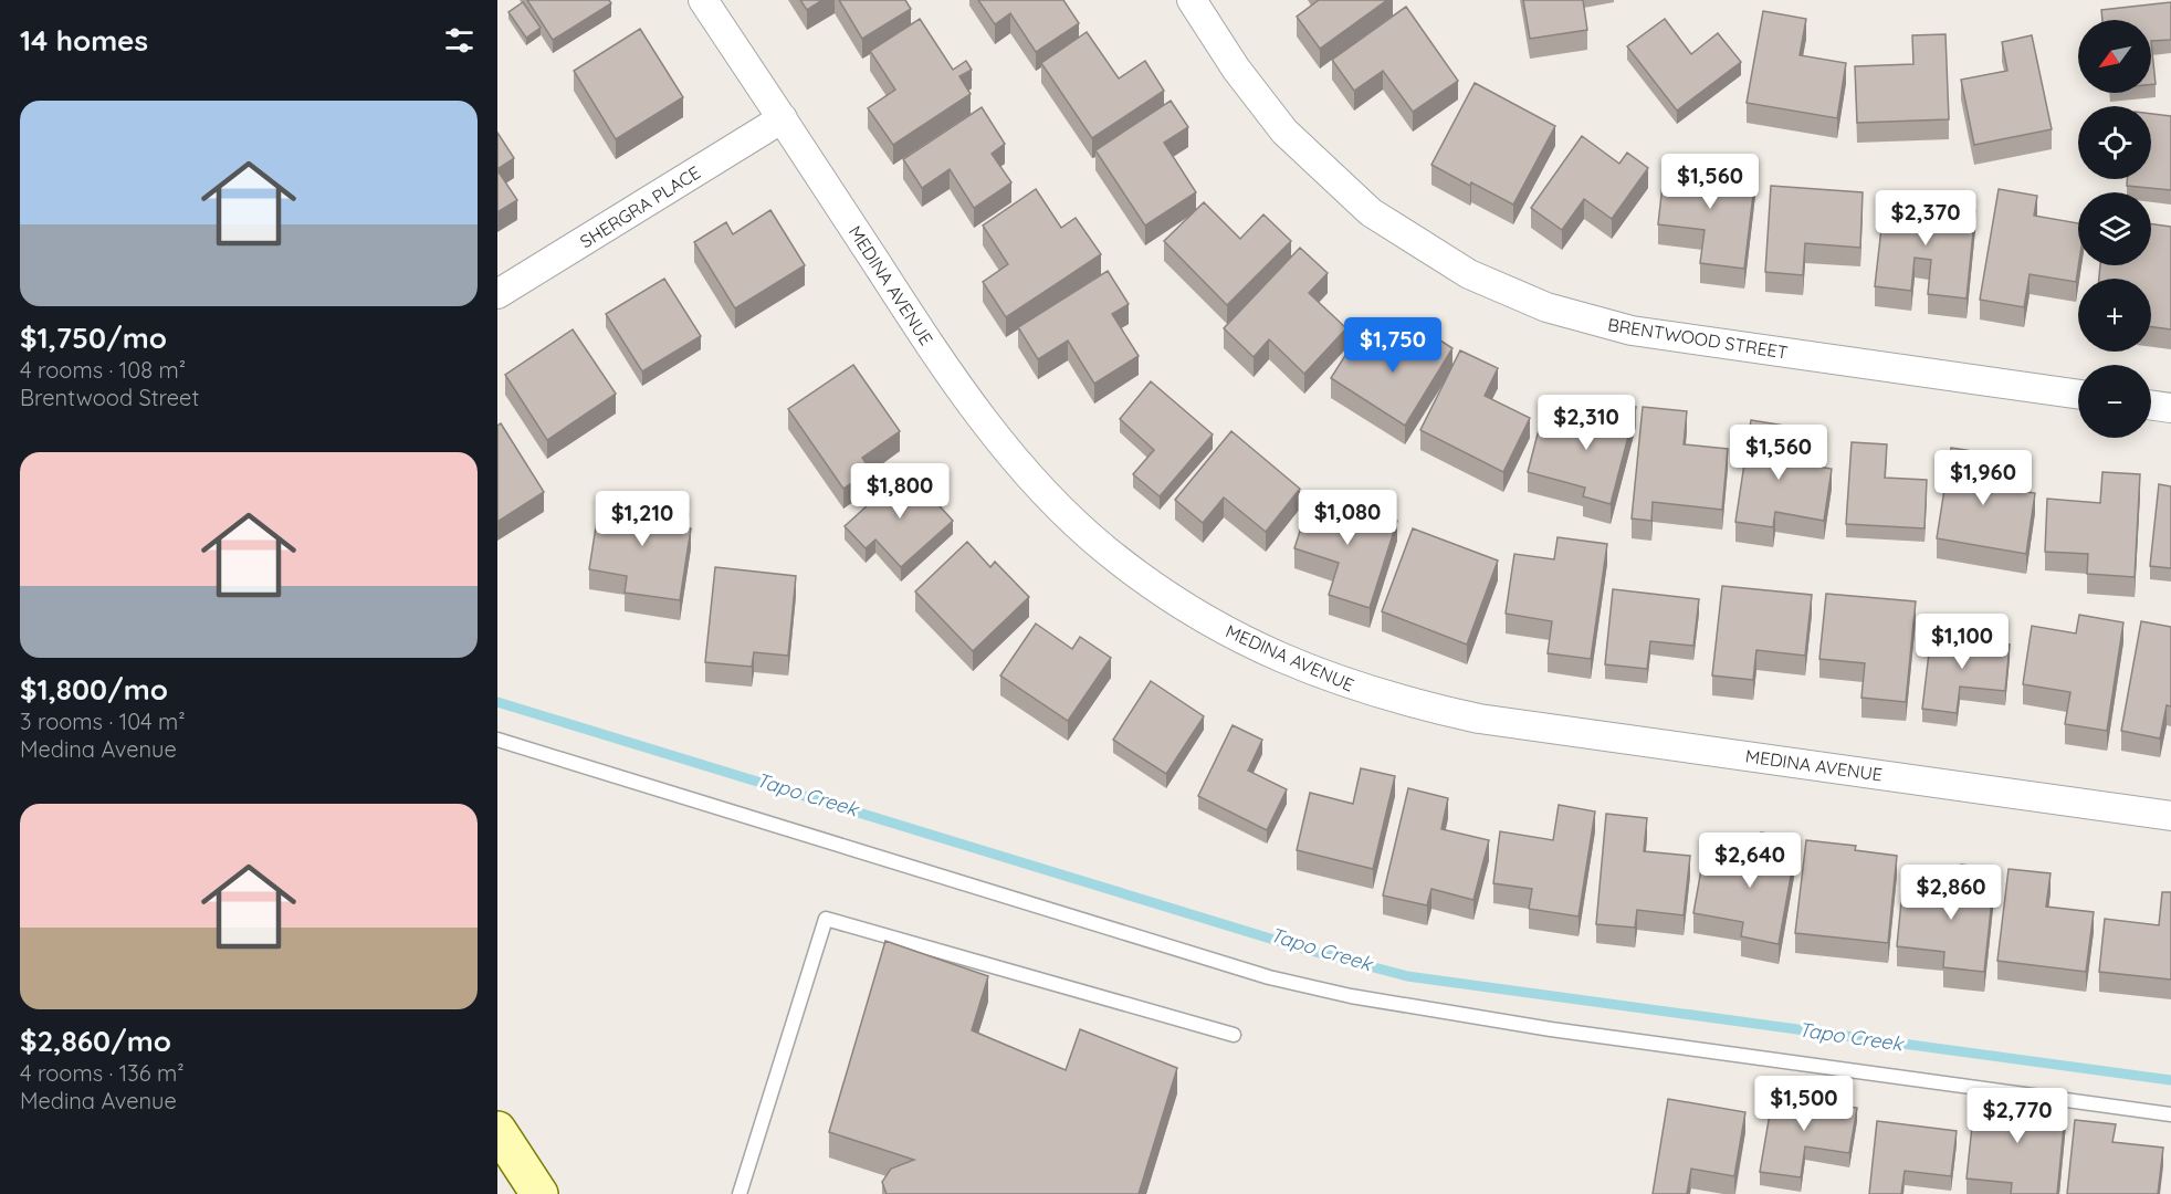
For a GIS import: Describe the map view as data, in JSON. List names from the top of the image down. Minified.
{"streets":{"street":["SHERGRA PLACE","MEDINA AVENUE","BRENTWOOD STREET"]},"crossings":[["SHERGRA PLACE","MEDINA AVENUE"]],"water":["Tapo Creek"],"north":"bottom left","page":{"heading":"14 homes","map_buttons":["+","−"],"list":[{"name":"$1,750/mo","note":"4 rooms · 108 m² · Brentwood Street"},{"name":"$1,800/mo","note":"3 rooms · 104 m² · Medina Avenue"},{"name":"$2,860/mo","note":"4 rooms · 136 m² · Medina Avenue"}],"price":["$1,560","$2,370","$1,750","$2,310","$1,560","$1,960","$1,800","$1,080","$1,210","$1,100","$2,640","$2,860","$1,500","$2,770"]}}
